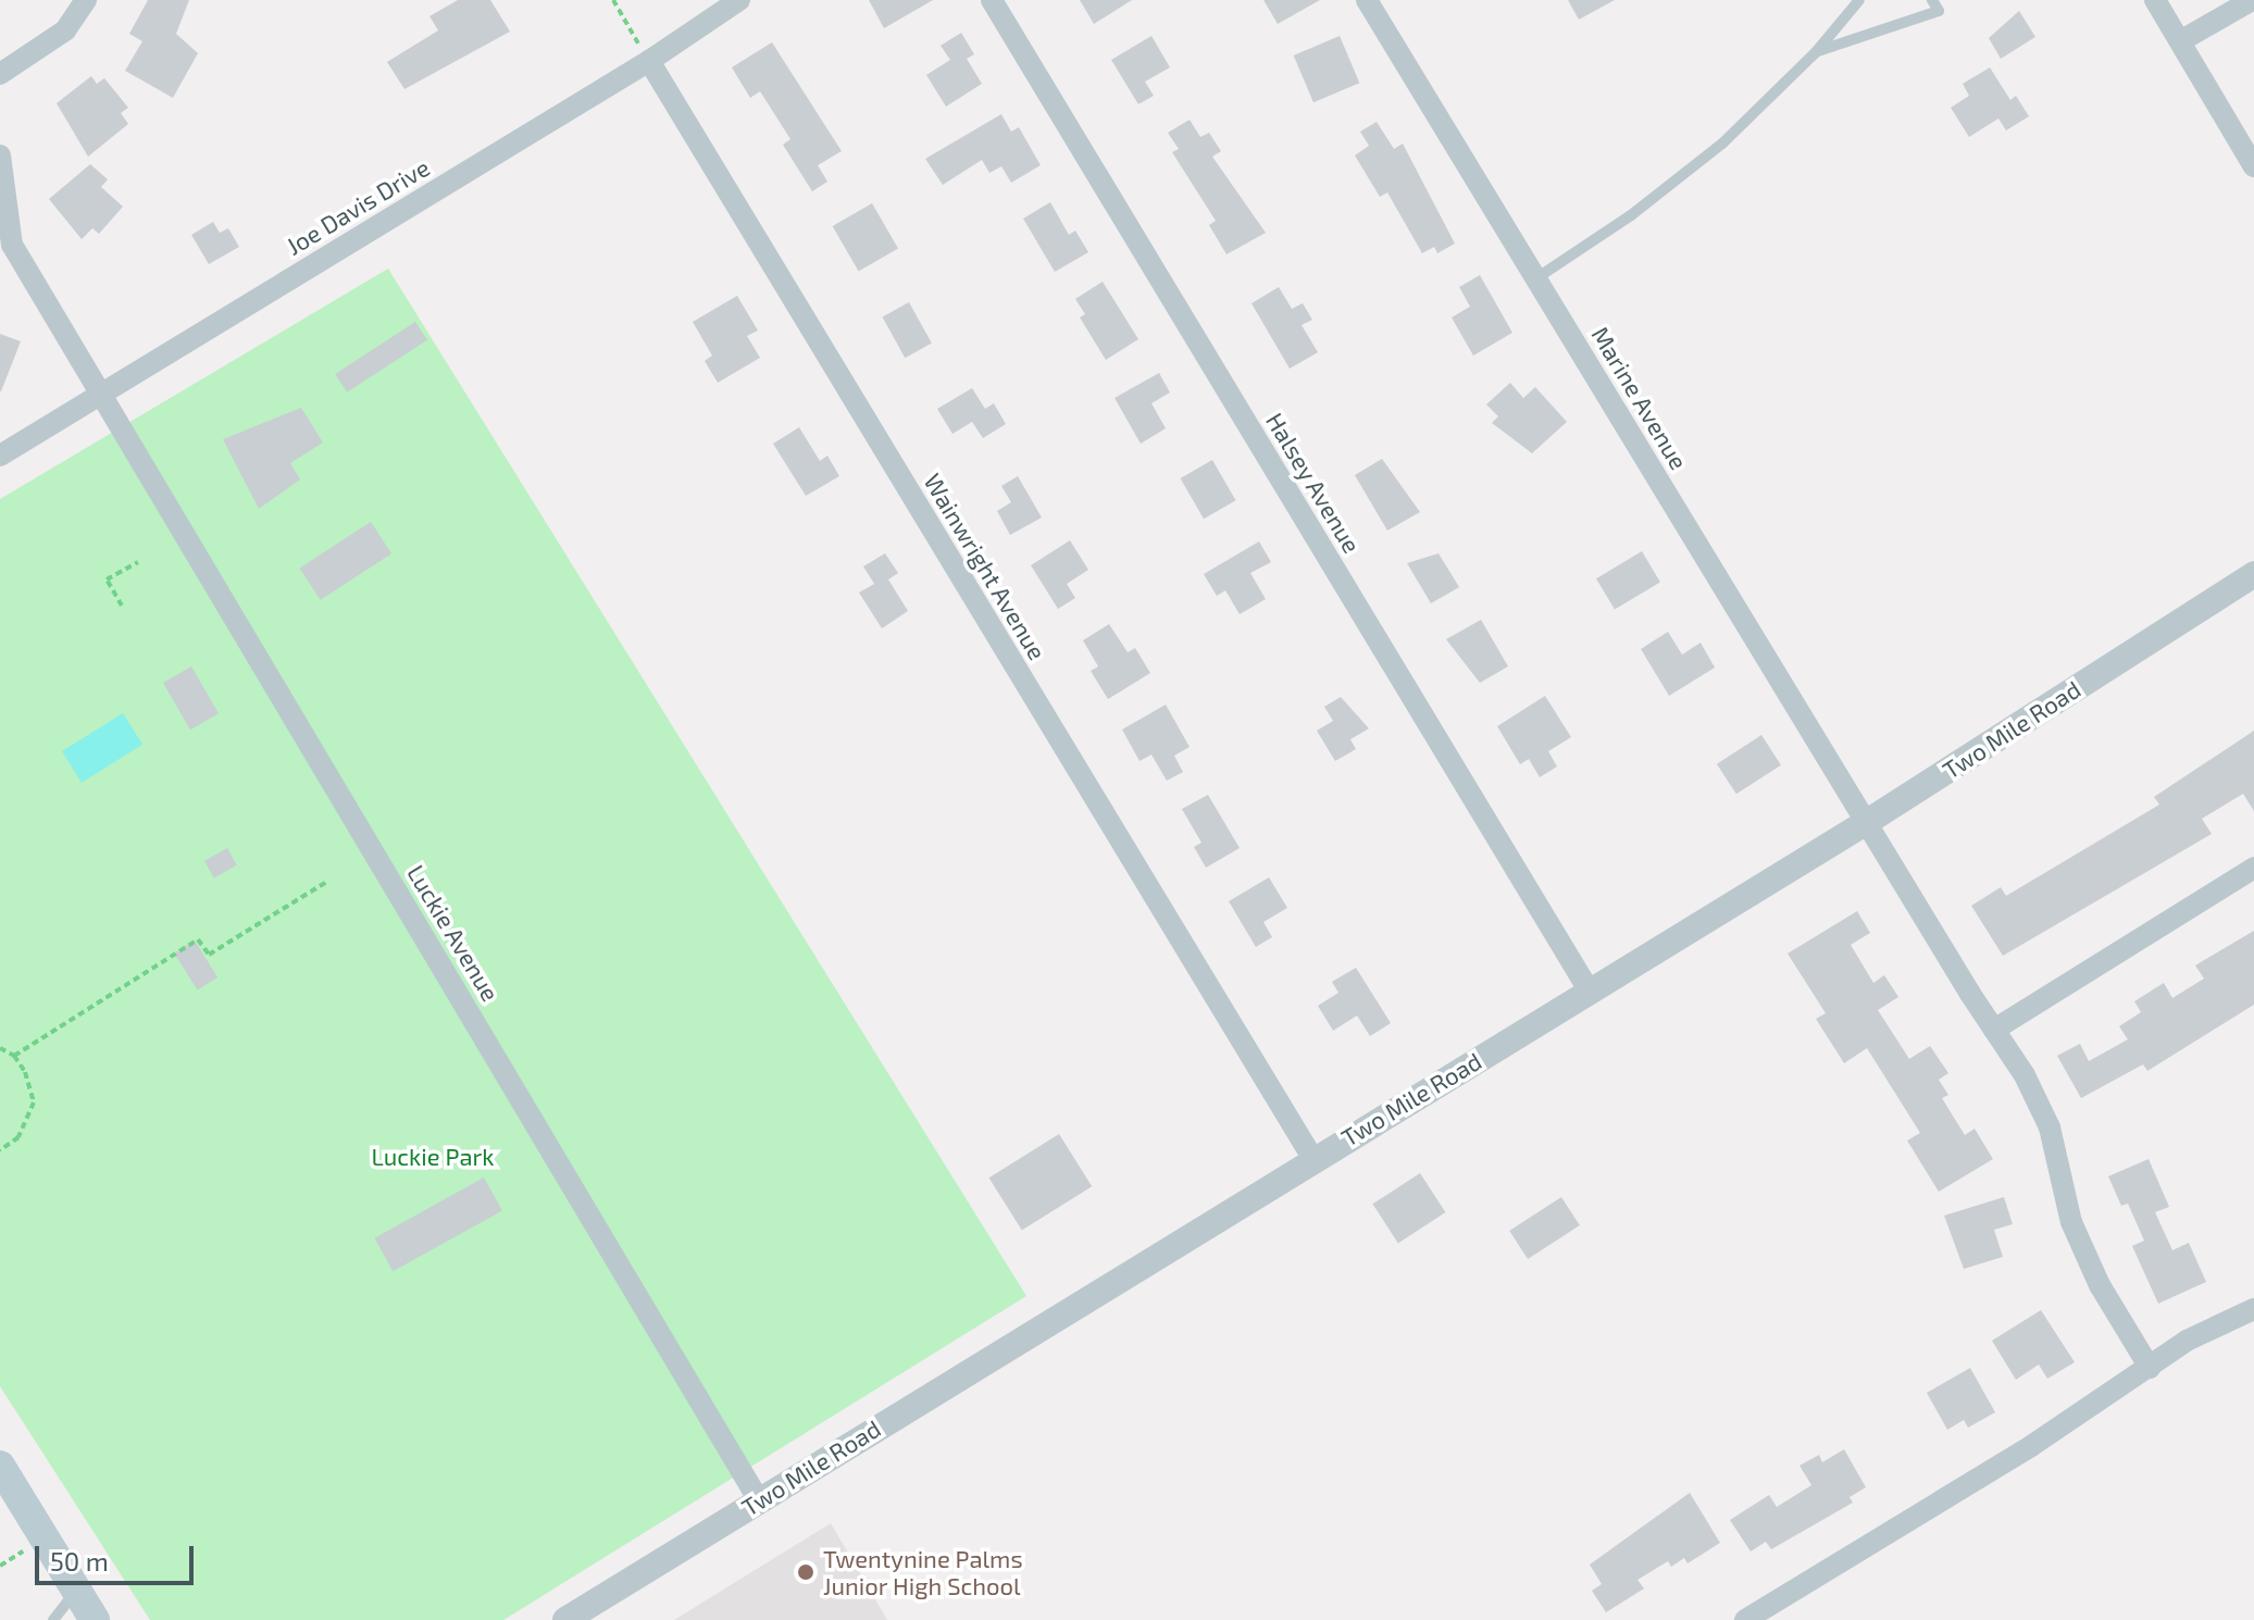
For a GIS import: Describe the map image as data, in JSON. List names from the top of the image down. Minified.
{"streets":{"street":["Joe Davis Drive","Marine Avenue","Halsey Avenue","Wainwright Avenue","Two Mile Road","Luckie Avenue"]},"crossings":[["Joe Davis Drive","Wainwright Avenue"],["Joe Davis Drive","Luckie Avenue"],["Marine Avenue","Two Mile Road"],["Halsey Avenue","Two Mile Road"],["Wainwright Avenue","Two Mile Road"],["Two Mile Road","Luckie Avenue"]],"parks":["Luckie Park"],"places":["Twentynine Palms Junior High School"],"scale_bar":"50 m"}
